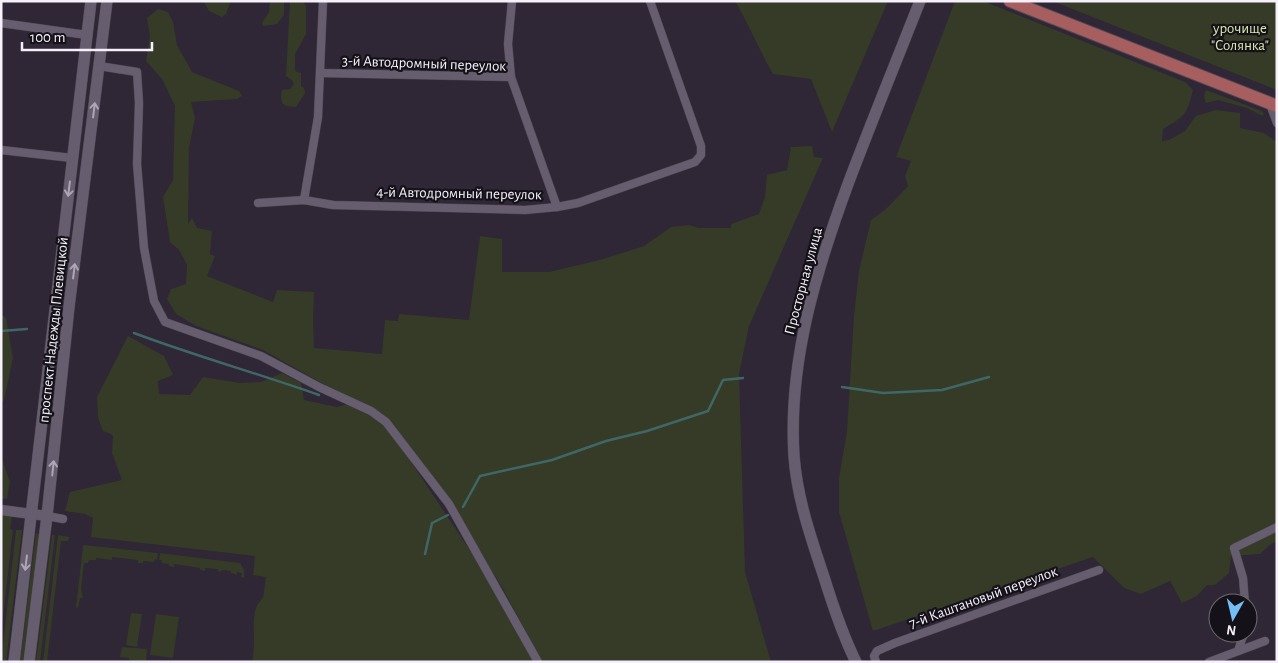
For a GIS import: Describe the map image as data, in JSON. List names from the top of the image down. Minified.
{"streets":{"main road":["Просторная улица","проспект Надежды Плевицкой"],"street":["3-й Автодромный переулок","4-й Автодромный переулок","7-й Каштановый переулок"]},"crossings":[["3-й Автодромный переулок","4-й Автодромный переулок"]],"parks":["урочище \"Солянка\""],"scale_bar":"100 m","north":"bottom"}
